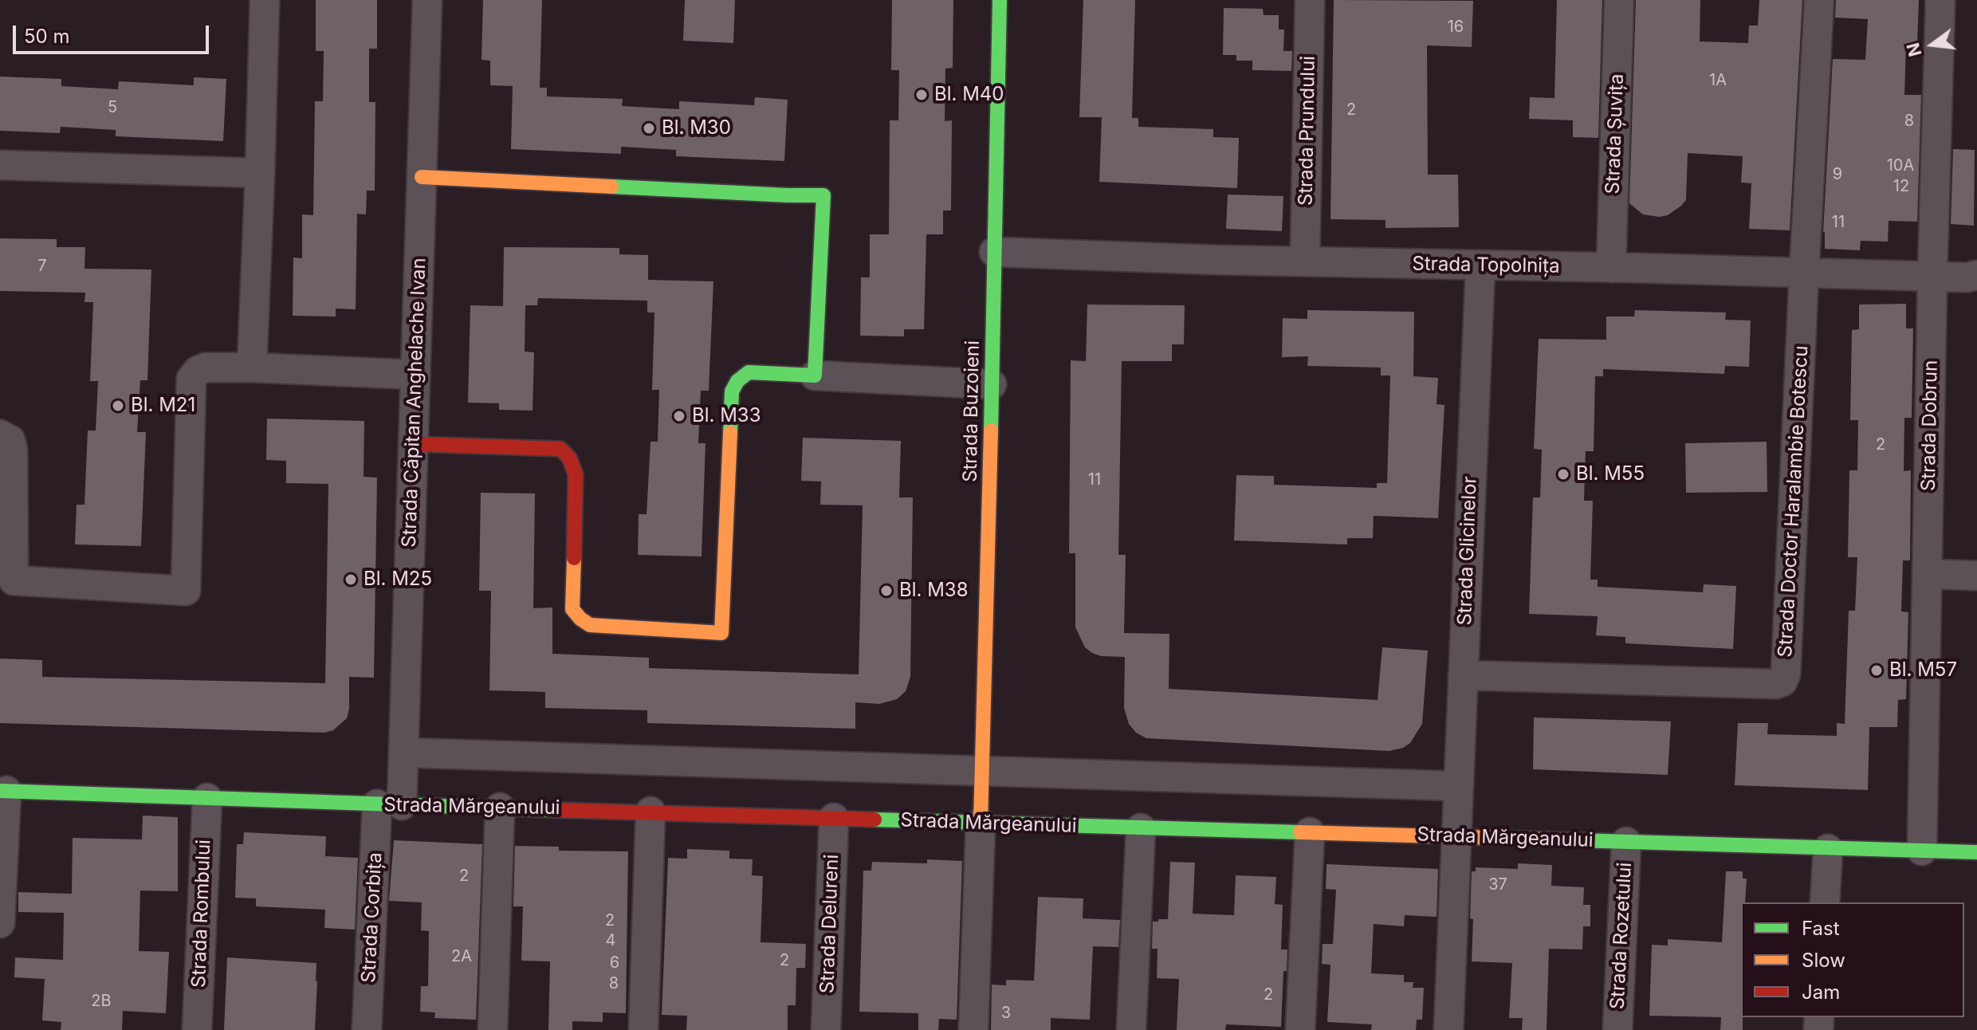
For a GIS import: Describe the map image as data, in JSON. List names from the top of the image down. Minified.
{"streets":{"street":["Strada Prundului","Strada Șuvița","Strada Topolnița","Strada Căpitan Anghelache Ivan","Strada Buzoieni","Strada Dobrun","Strada Doctor Haralambie Botescu","Strada Glicinelor","Strada Mărgeanului","Strada Rombului","Strada Corbița","Strada Delureni","Strada Rozetului"]},"crossings":[["Strada Prundului","Strada Topolnița"],["Strada Șuvița","Strada Topolnița"],["Strada Topolnița","Strada Buzoieni"],["Strada Topolnița","Strada Dobrun"],["Strada Topolnița","Strada Doctor Haralambie Botescu"],["Strada Topolnița","Strada Glicinelor"],["Strada Căpitan Anghelache Ivan","Strada Mărgeanului"],["Strada Căpitan Anghelache Ivan","Strada Corbița"],["Strada Buzoieni","Strada Mărgeanului"],["Strada Dobrun","Strada Mărgeanului"],["Strada Doctor Haralambie Botescu","Strada Glicinelor"],["Strada Glicinelor","Strada Mărgeanului"],["Strada Mărgeanului","Strada Rombului"],["Strada Mărgeanului","Strada Corbița"],["Strada Mărgeanului","Strada Delureni"],["Strada Mărgeanului","Strada Rozetului"]],"places":["Bl. M40","Bl. M30","Bl. M21","Bl. M33","Bl. M55","Bl. M25","Bl. M38","Bl. M57"],"house_numbers":["16","1A","5","2","8","10A","9","12","11","7","2","11","2","37","2","4","2A","2","6","8","2","2B","3"],"legend":["Fast","Slow","Jam"],"scale_bar":"50 m","north":"left"}
